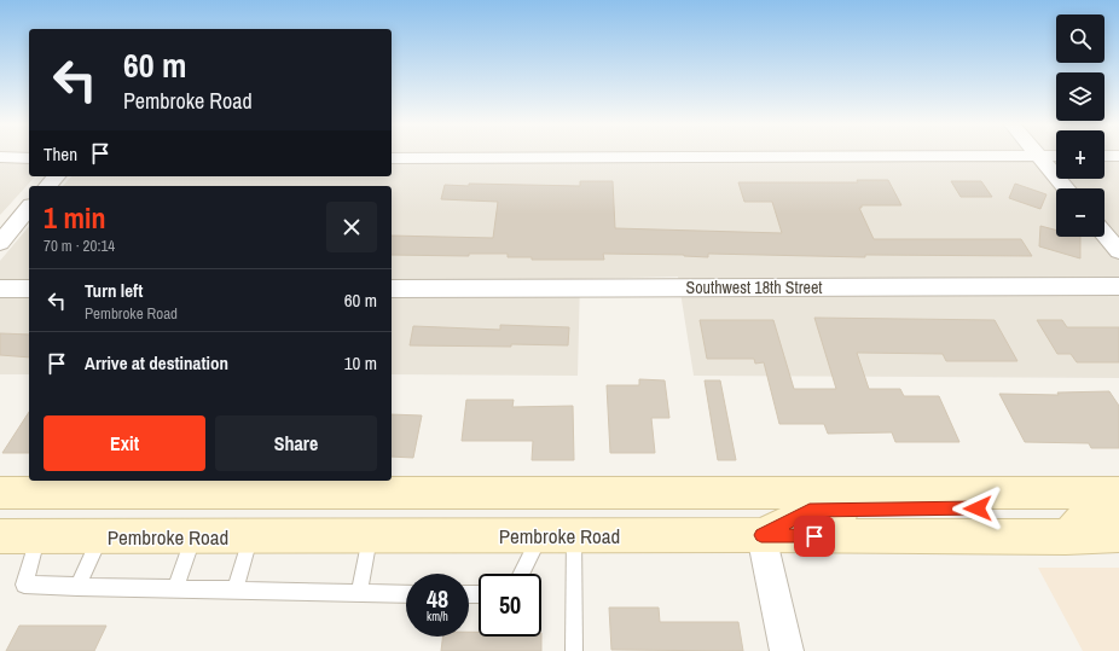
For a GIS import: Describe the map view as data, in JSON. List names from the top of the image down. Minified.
{"streets":{"main road":["Pembroke Road"],"street":["Southwest 18th Street"]},"page":{"map_buttons":["+","−"],"turn":["60 m","Pembroke Road"],"then":"Then","heading":["1 min","70 m · 20:14"],"list":[{"name":"Turn left","note":"Pembroke Road","value":"60 m"},{"name":"Arrive at destination","value":"10 m"}],"buttons":["Exit","Share"],"speed":"48 km/h","limit":"50"}}
